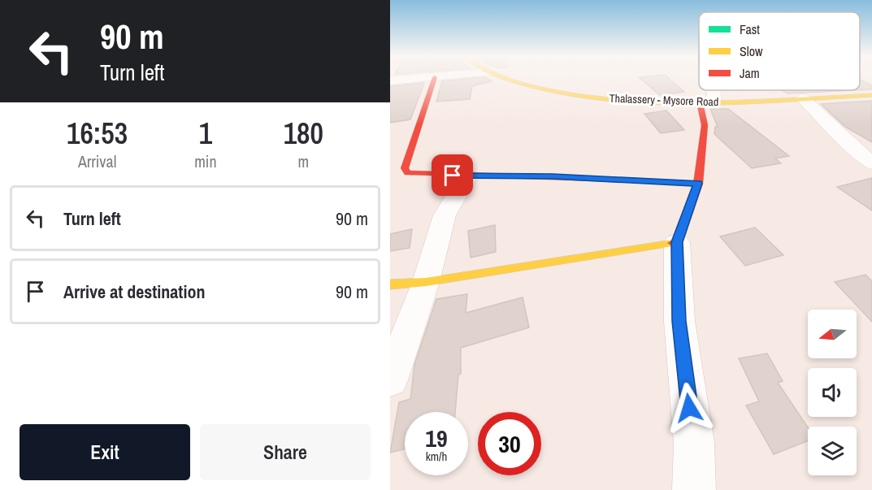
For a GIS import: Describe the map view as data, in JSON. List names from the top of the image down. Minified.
{"streets":{"street":["Thalassery - Mysore Road"]},"legend":["Fast","Slow","Jam"],"north":"left","page":{"turn":["90 m","Turn left"],"eta":["16:53","Arrival","1","min","180","m"],"list":[{"name":"Turn left","value":"90 m"},{"name":"Arrive at destination","value":"90 m"}],"speed":"19 km/h","limit":"30","buttons":["Exit","Share"]}}
